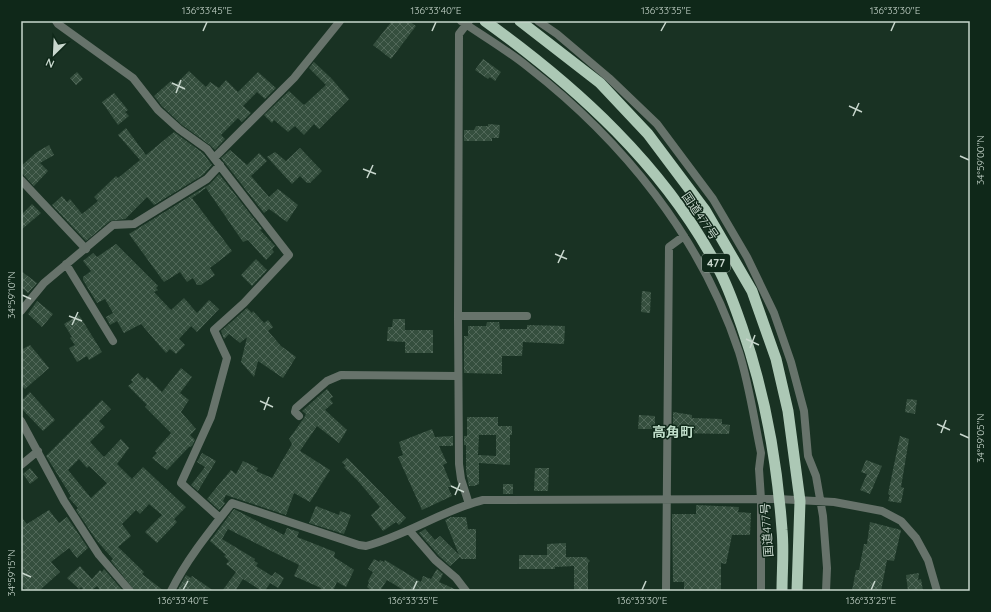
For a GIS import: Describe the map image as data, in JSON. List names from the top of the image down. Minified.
{"streets":{"highway":["国道477号","477"]},"districts":["高角町"],"north":"bottom left","coordinates":["136°33'45\"E","136°33'40\"E","136°33'35\"E","136°33'30\"E","34°59'00\"N","34°59'10\"N","34°59'05\"N","34°59'15\"N","136°33'25\"E"]}
